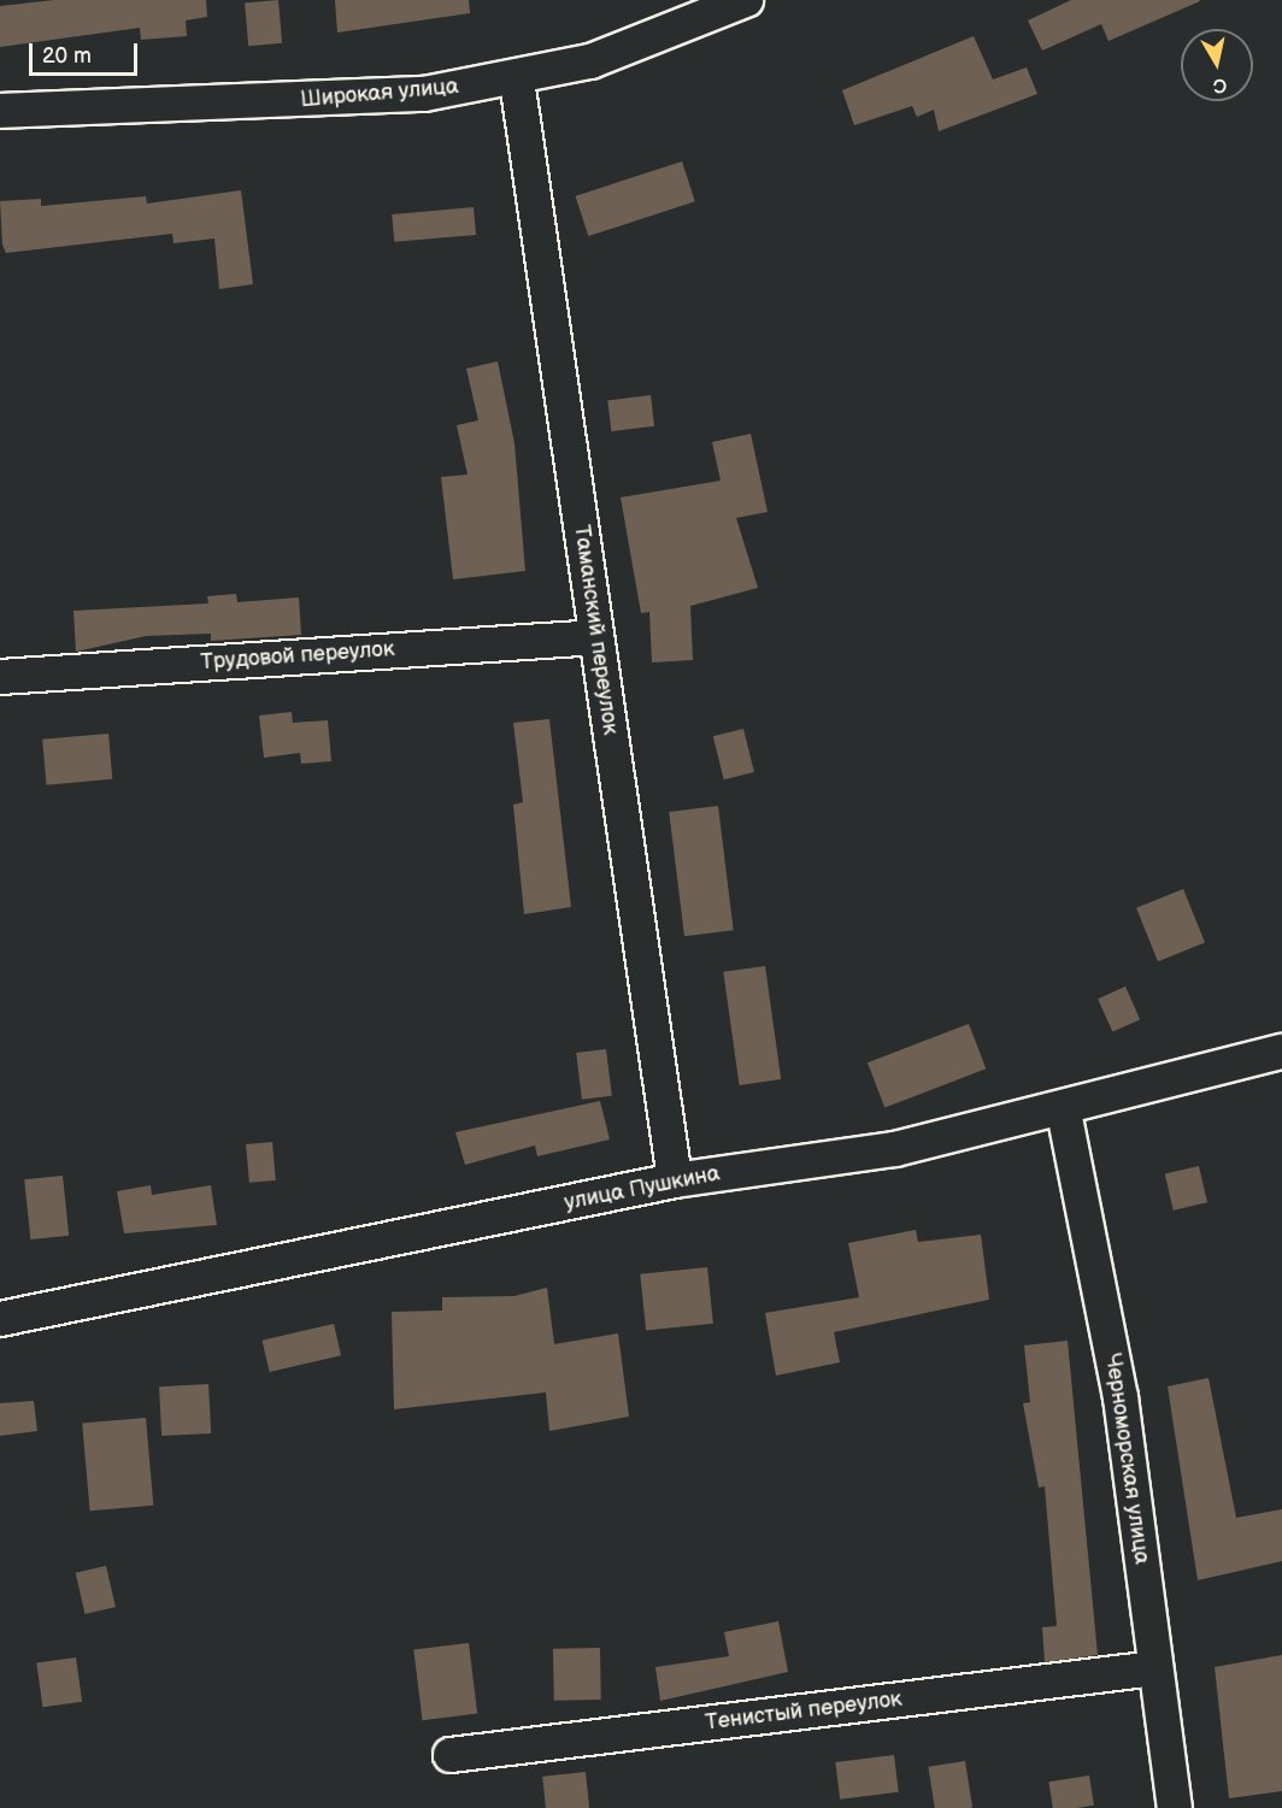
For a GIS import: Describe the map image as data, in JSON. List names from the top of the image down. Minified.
{"streets":{"street":["Широкая улица","Таманский переулок","Трудовой переулок","улица Пушкина","Черноморская улица","Тенистый переулок"]},"crossings":[["Широкая улица","Таманский переулок"],["Таманский переулок","Трудовой переулок"],["Таманский переулок","улица Пушкина"],["улица Пушкина","Черноморская улица"],["Черноморская улица","Тенистый переулок"]],"scale_bar":"20 m","north":"bottom"}
